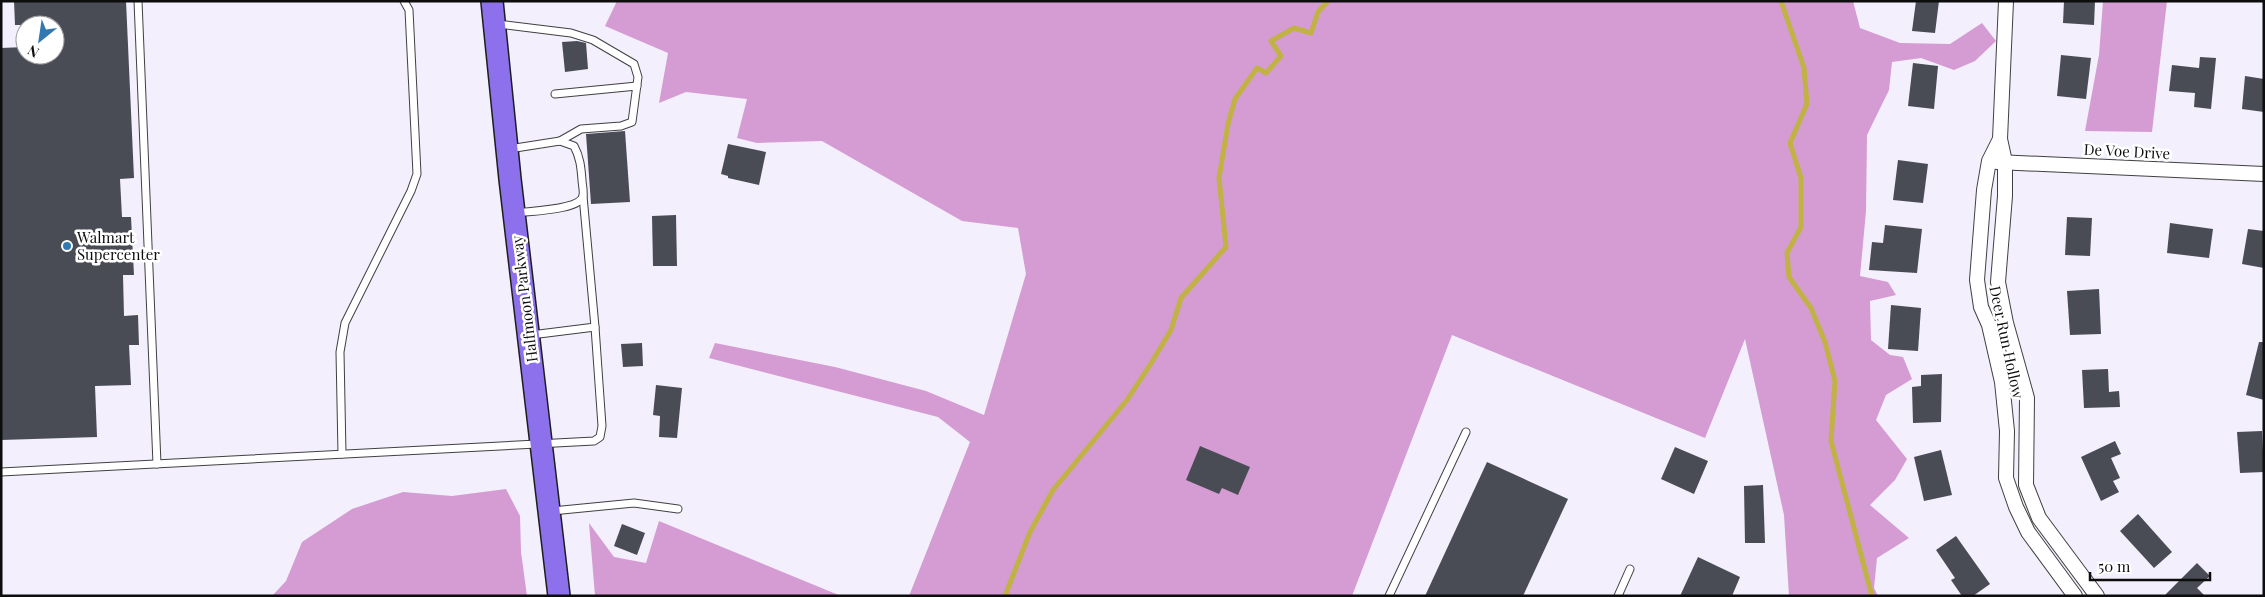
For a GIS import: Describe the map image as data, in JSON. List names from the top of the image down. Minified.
{"streets":{"main road":["Halfmoon Parkway"],"street":["De Voe Drive","Deer Run Hollow"]},"crossings":[["De Voe Drive","Deer Run Hollow"]],"places":["Walmart Supercenter"],"scale_bar":"50 m","north":"bottom left"}
